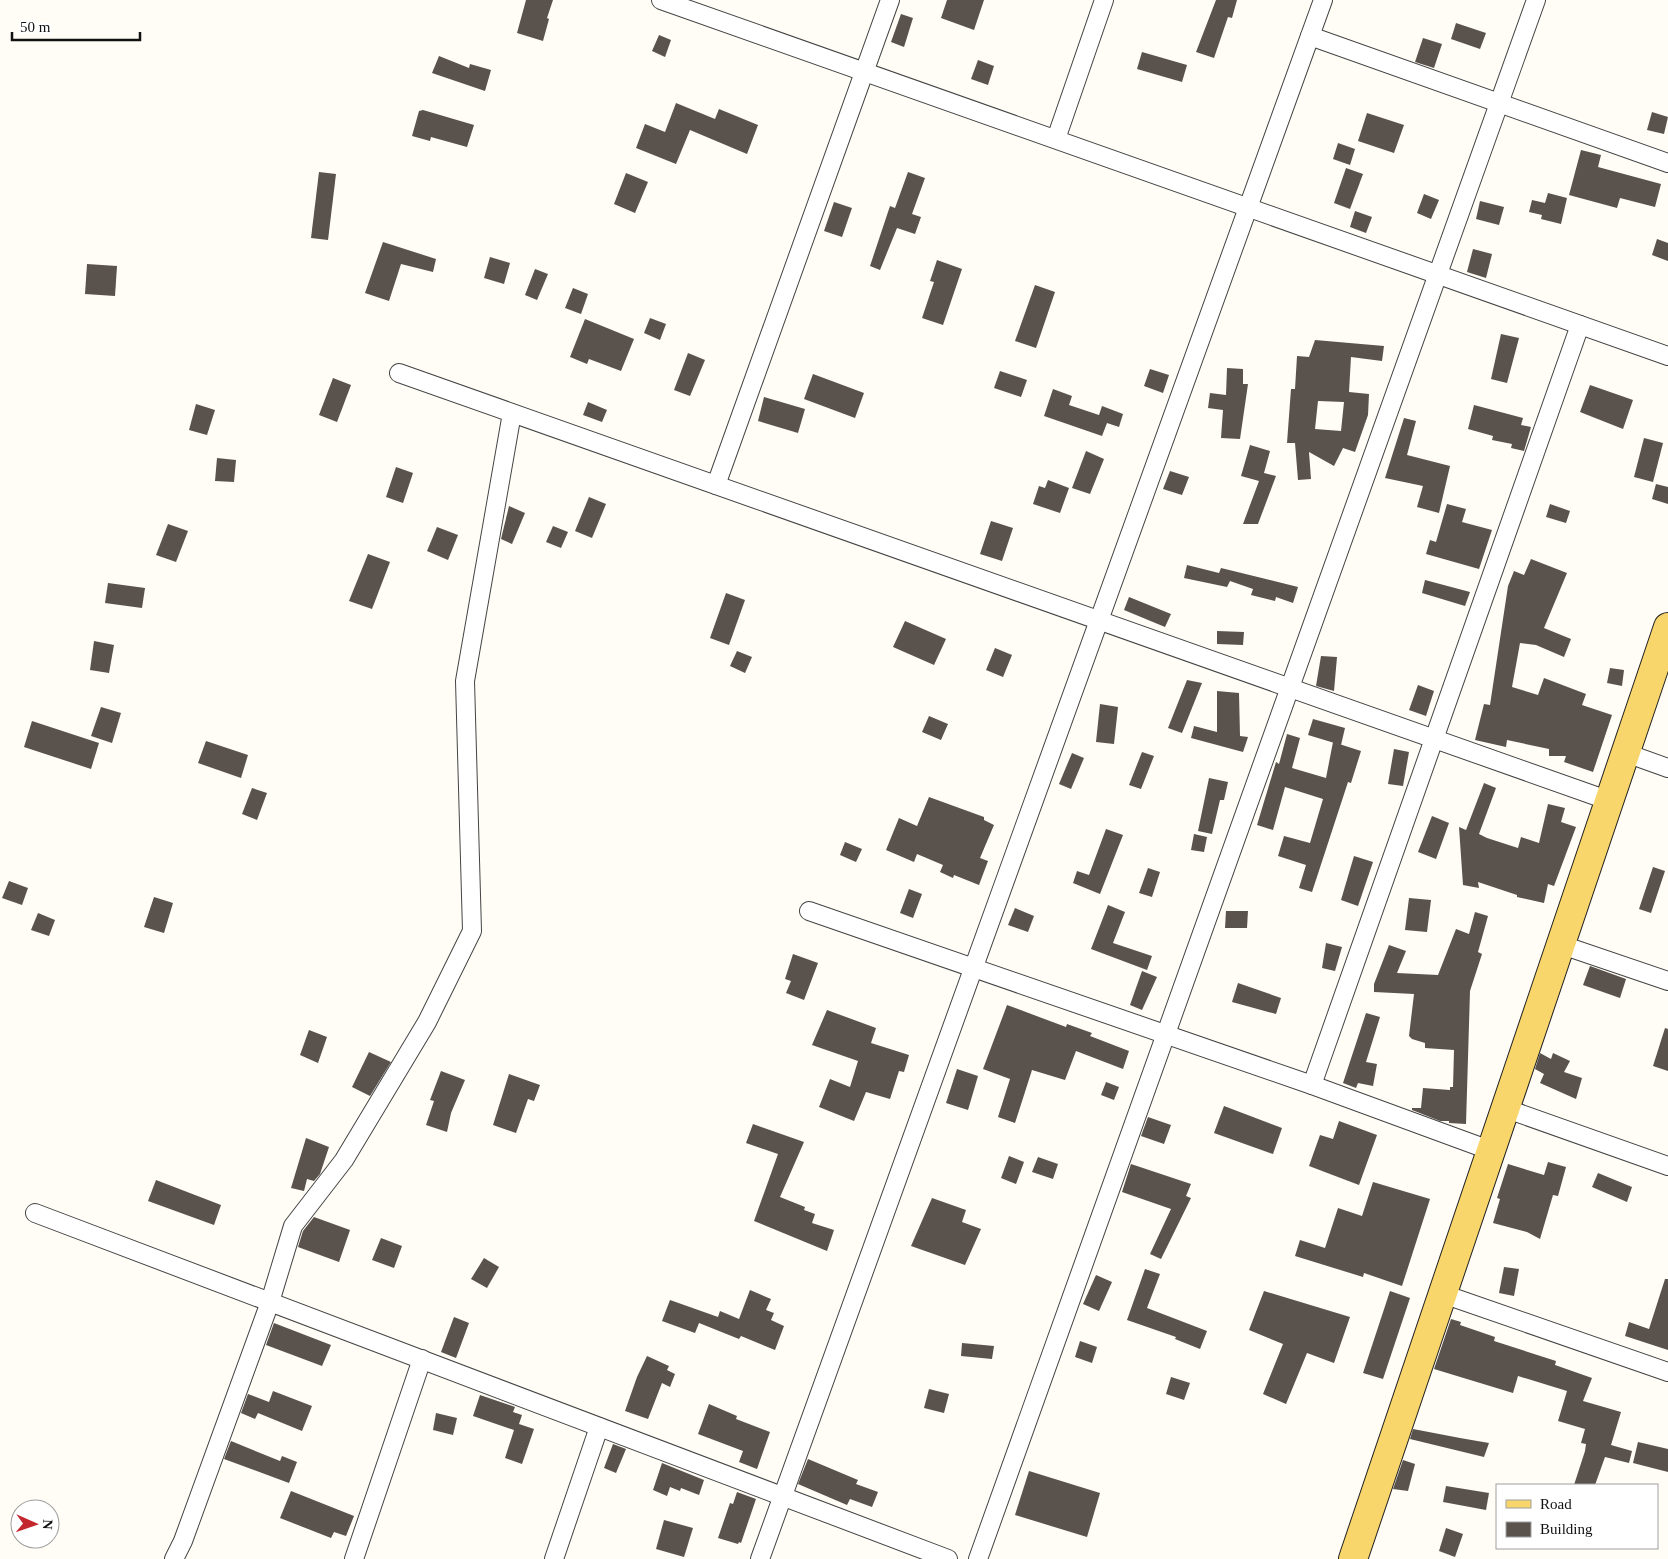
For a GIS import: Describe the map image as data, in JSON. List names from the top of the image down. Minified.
{"legend":["Road","Building"],"scale_bar":"50 m","north":"right"}
